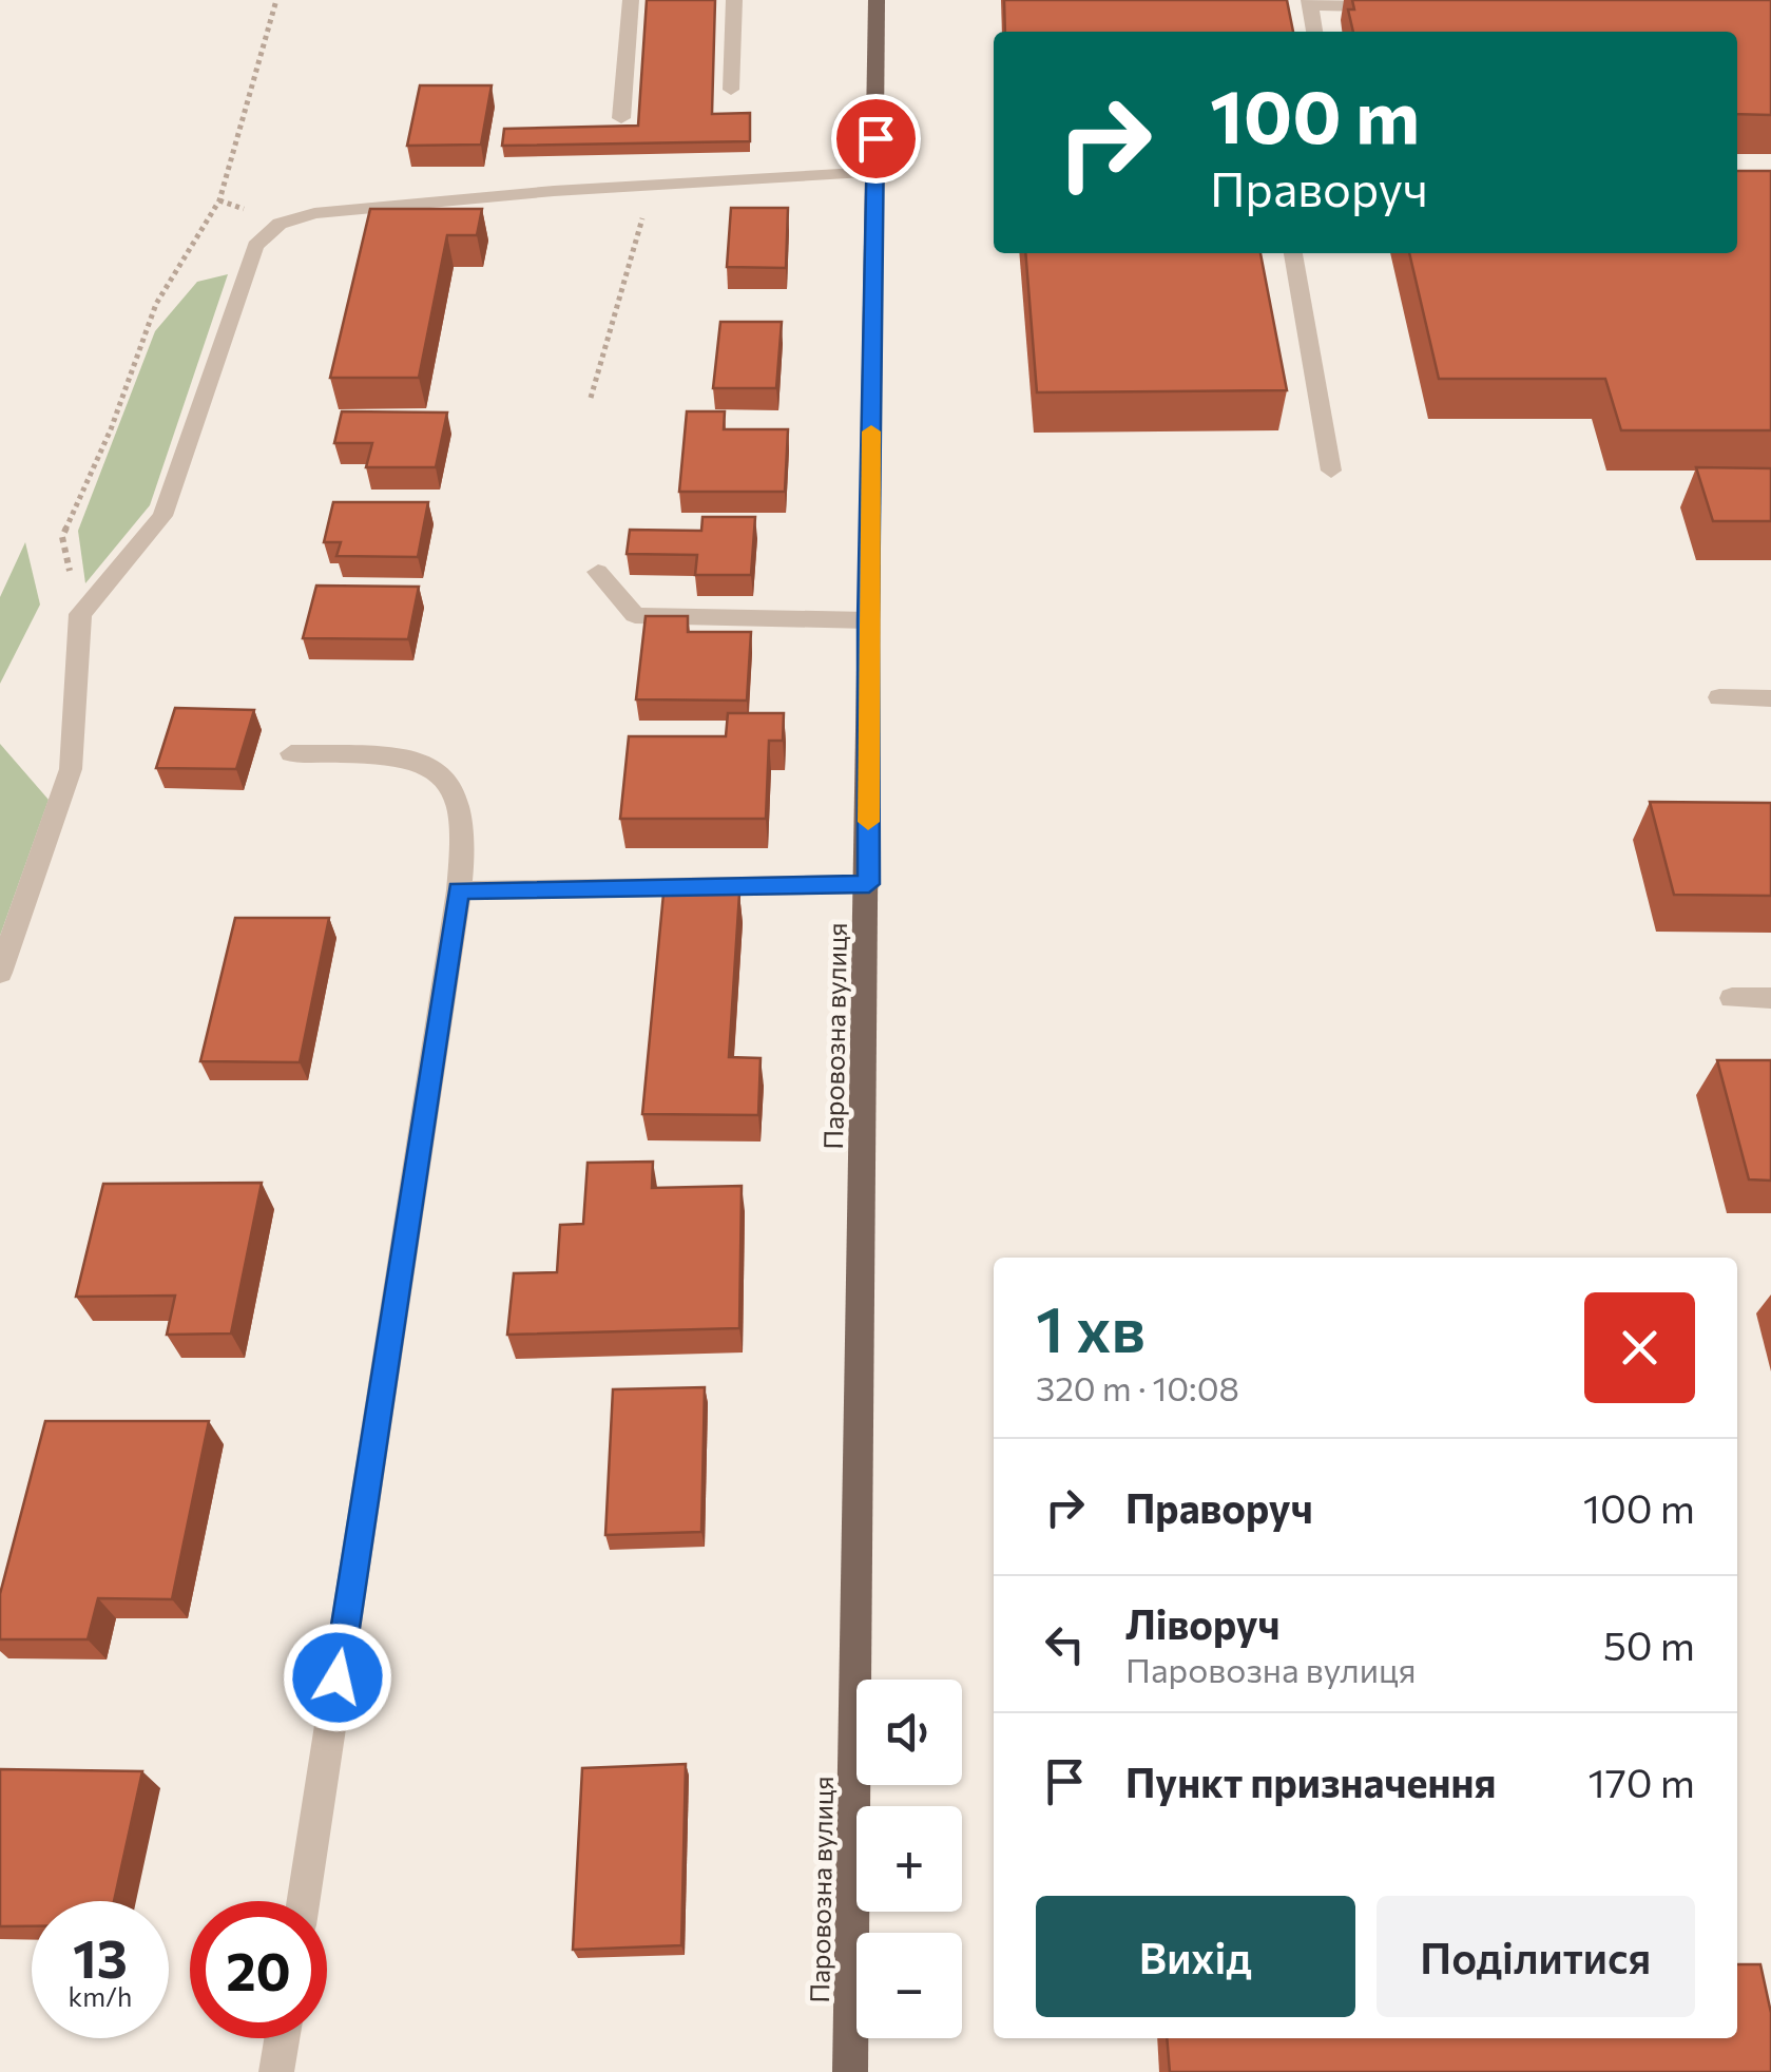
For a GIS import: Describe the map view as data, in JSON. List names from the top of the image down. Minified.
{"streets":{"main road":["Паровозна вулиця"]},"page":{"turn":["100 m","Праворуч"],"heading":["1 хв","320 m · 10:08"],"list":[{"name":"Праворуч","value":"100 m"},{"name":"Ліворуч","note":"Паровозна вулиця","value":"50 m"},{"name":"Пункт призначення","value":"170 m"}],"map_buttons":["+","−"],"buttons":["Вихід","Поділитися"],"speed":"13 km/h","limit":"20"}}
